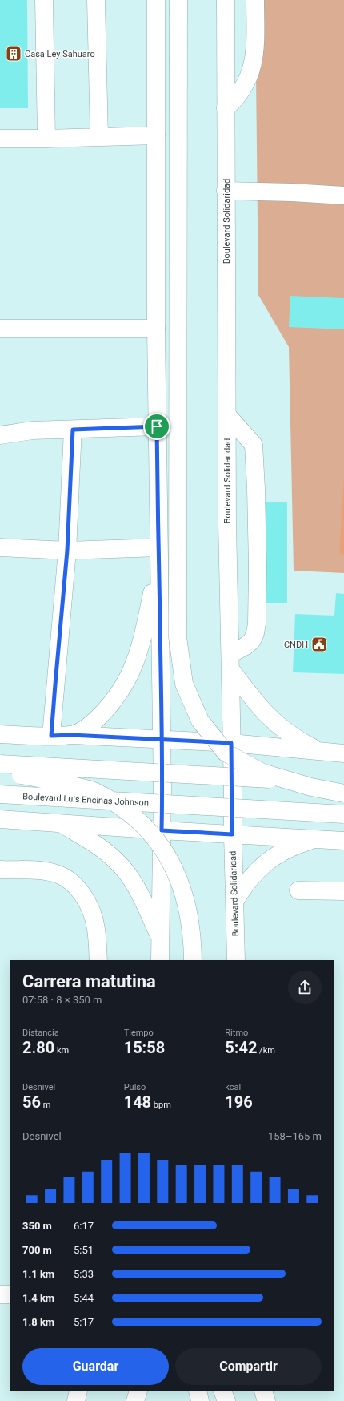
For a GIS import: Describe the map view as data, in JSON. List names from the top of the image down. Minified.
{"streets":{"main road":["Boulevard Solidaridad","Boulevard Luis Encinas Johnson"]},"places":{"building":["Casa Ley Sahuaro"],"public building":["CNDH"]},"page":{"heading":["Carrera matutina","07:58 · 8 × 350 m"],"stats":[["Distancia","2.80 km"],["Tiempo","15:58"],["Ritmo","5:42 /km"],["Desnivel","56 m"],["Pulso","148 bpm"],["kcal","196"]],"chart":["Desnivel","158–165 m"],"list":[{"name":"350 m","note":"6:17"},{"name":"700 m","note":"5:51"},{"name":"1.1 km","note":"5:33"},{"name":"1.4 km","note":"5:44"},{"name":"1.8 km","note":"5:17"}],"buttons":["Guardar","Compartir"]}}
